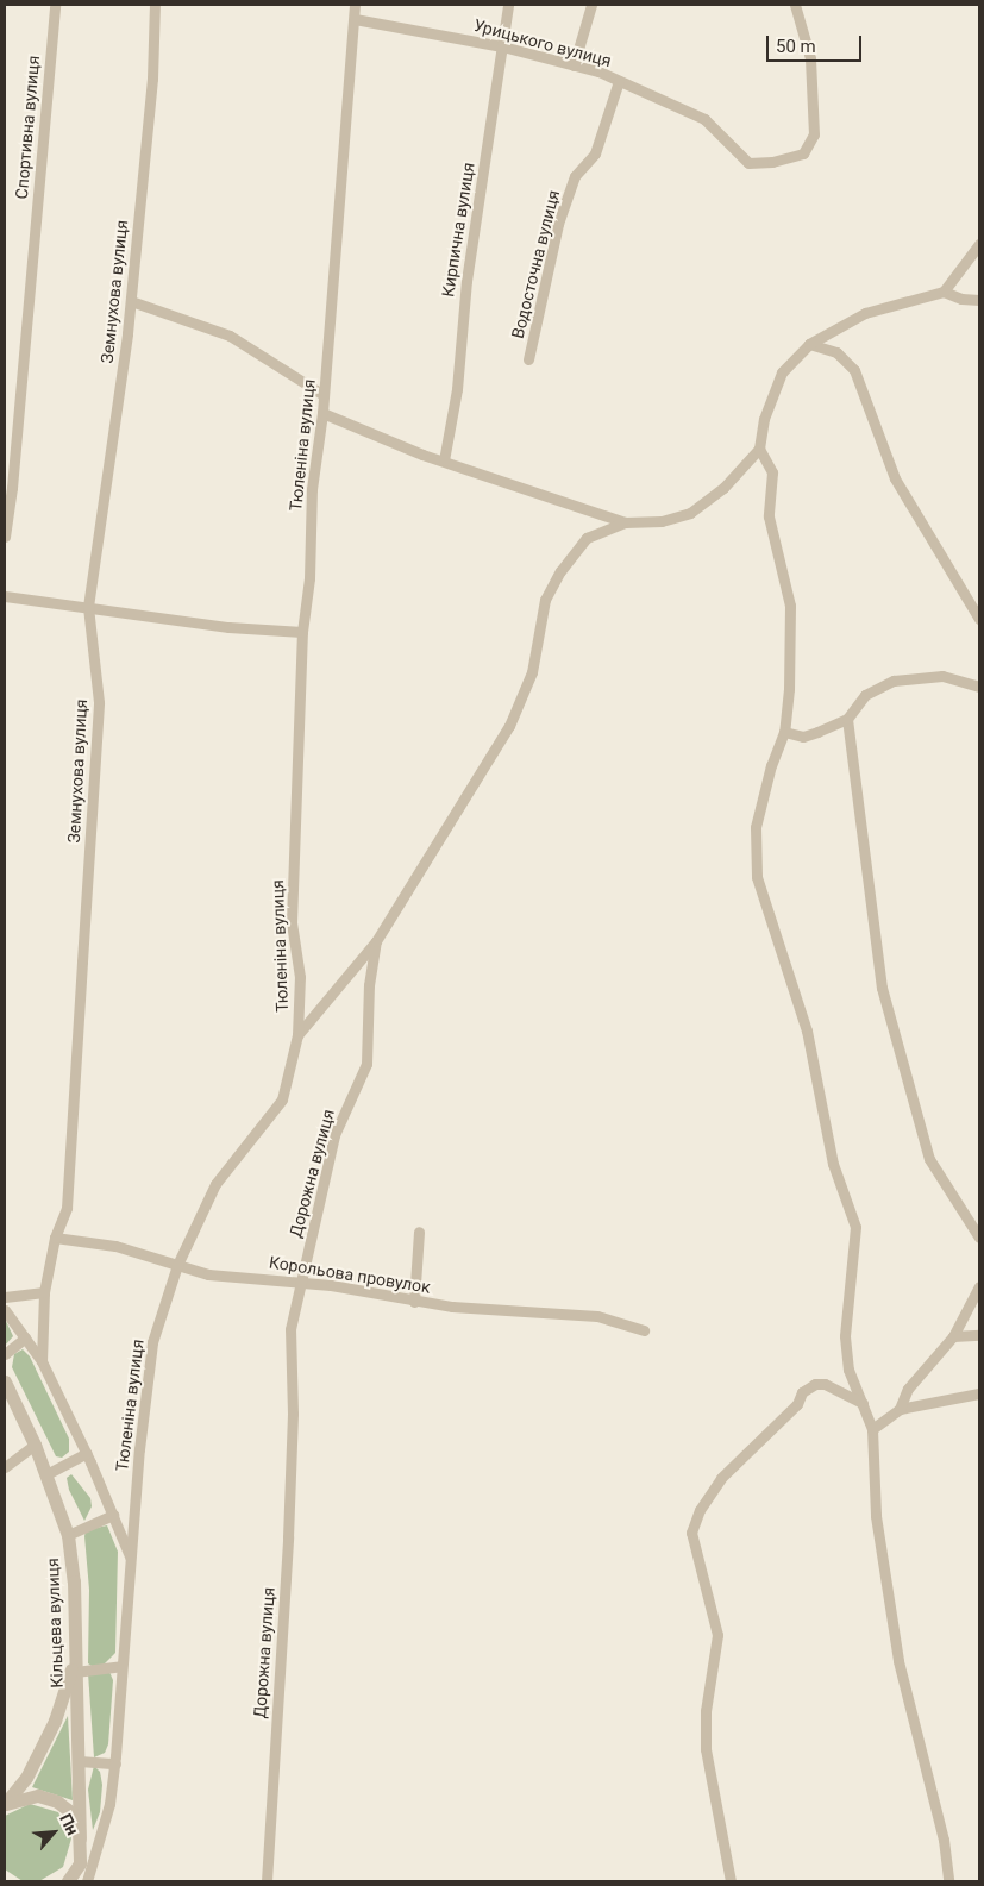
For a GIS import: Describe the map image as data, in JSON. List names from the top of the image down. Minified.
{"streets":{"street":["Урицького вулиця","Спортивна вулиця","Кирпична вулиця","Водосточна вулиця","Земнухова вулиця","Тюленіна вулиця","Дорожна вулиця","Корольова провулок","Кільцева вулиця"]},"crossings":[["Урицького вулиця","Кирпична вулиця"],["Урицького вулиця","Водосточна вулиця"],["Урицького вулиця","Тюленіна вулиця"],["Земнухова вулиця","Корольова провулок"],["Тюленіна вулиця","Корольова провулок"],["Дорожна вулиця","Корольова провулок"]],"scale_bar":"50 m","north":"top right"}
